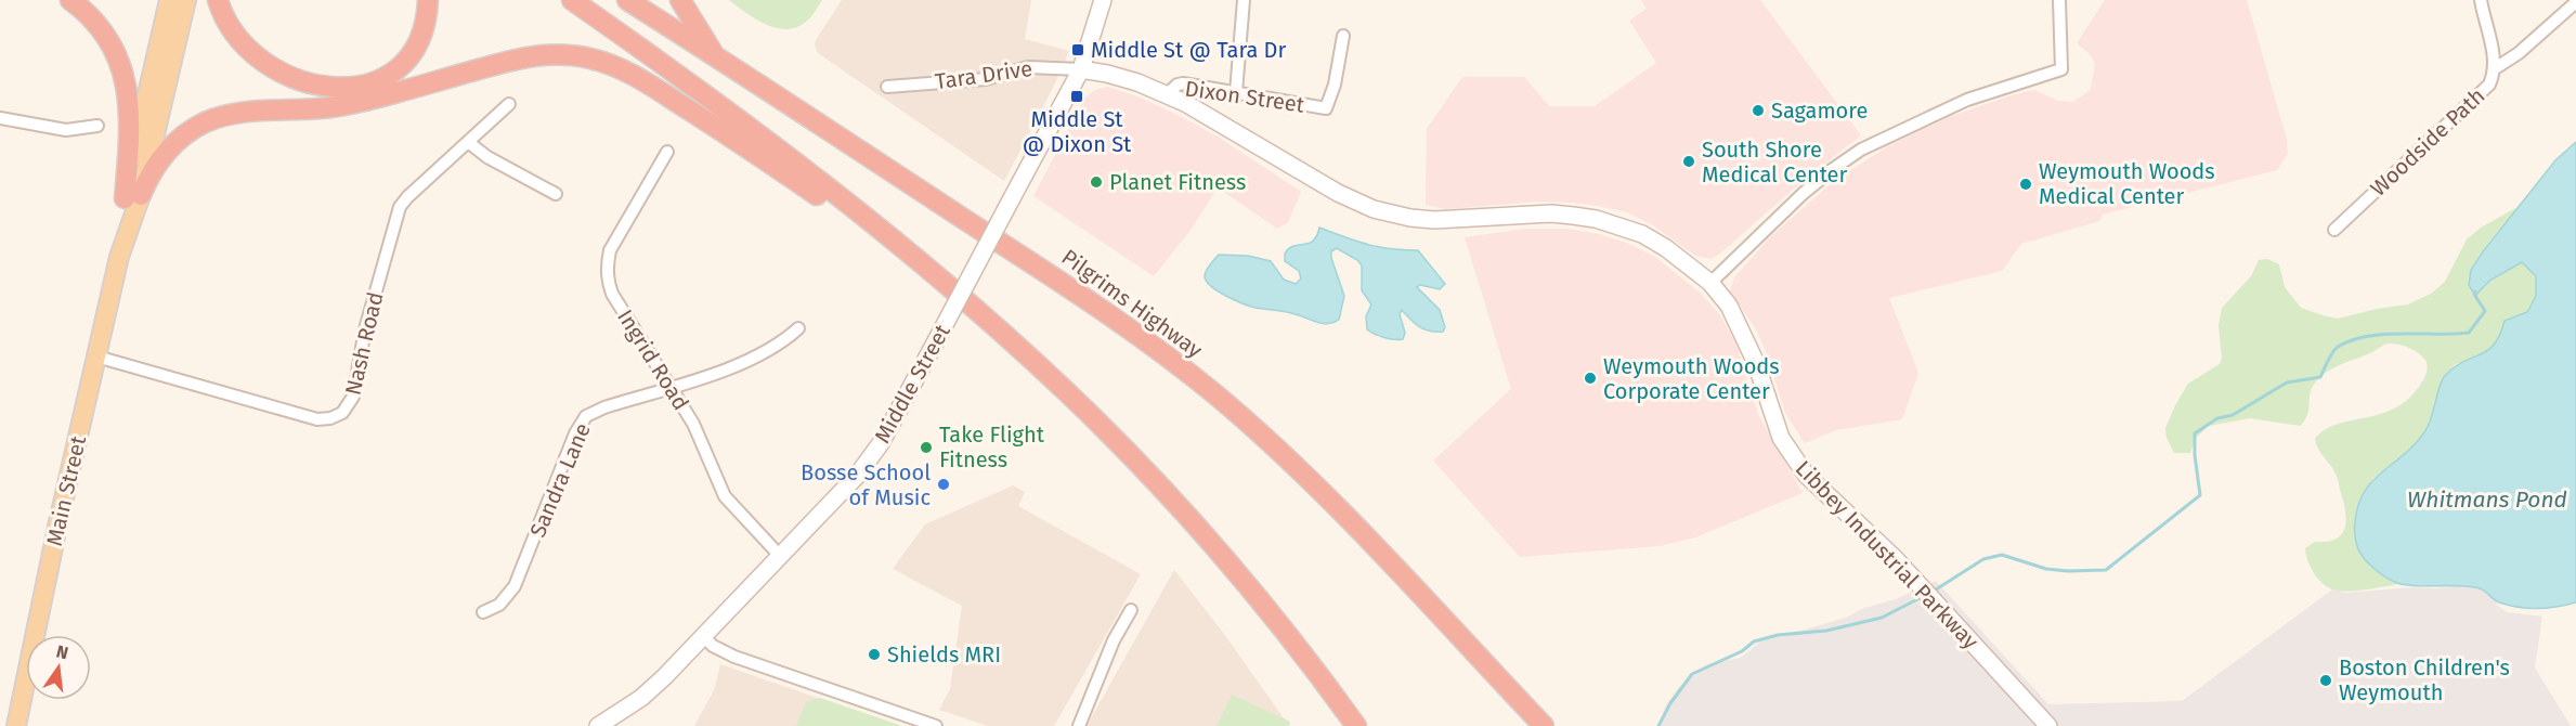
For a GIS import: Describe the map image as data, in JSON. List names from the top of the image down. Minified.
{"streets":{"highway":["Pilgrims Highway"],"main road":["Main Street"],"street":["Tara Drive","Dixon Street","Woodside Path","Nash Road","Ingrid Road","Middle Street","Sandra Lane","Libbey Industrial Parkway"]},"crossings":[["Tara Drive","Middle Street"],["Tara Drive","Libbey Industrial Parkway"],["Dixon Street","Libbey Industrial Parkway"],["Nash Road","Main Street"],["Ingrid Road","Middle Street"],["Ingrid Road","Sandra Lane"],["Middle Street","Libbey Industrial Parkway"]],"water":["Whitmans Pond"],"places":{"transit":["Middle St @ Tara Dr","Middle St @ Dixon St"],"other":["Sagamore","South Shore Medical Center","Planet Fitness","Weymouth Woods Medical Center","Weymouth Woods Corporate Center","Take Flight Fitness","Bosse School of Music","Shields MRI","Boston Children's Weymouth"]},"north":"top"}
